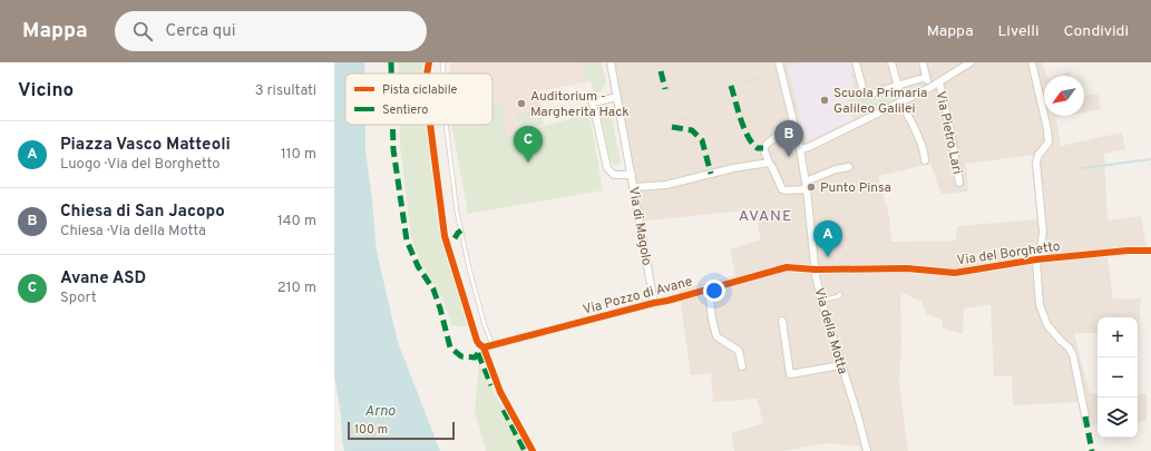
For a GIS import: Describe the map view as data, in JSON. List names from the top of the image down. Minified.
{"streets":{"street":["Via Pietro Lari","Via di Magolo","Via del Borghetto","Via Pozzo di Avane","Via della Motta"]},"crossings":[["Via Pietro Lari","Via della Motta"],["Via di Magolo","Via Pozzo di Avane"],["Via del Borghetto","Via Pozzo di Avane"],["Via del Borghetto","Via della Motta"],["Via Pozzo di Avane","Via della Motta"]],"districts":["AVANE"],"water":["Arno"],"places":["Scuola Primaria Galileo Galilei","Auditorium - Margherita Hack","Punto Pinsa"],"legend":["Pista ciclabile","Sentiero"],"scale_bar":"100 m","north":"bottom left","page":{"header":"Mappa","search":"Cerca qui","nav":["Mappa","Livelli","Condividi"],"heading":["Vicino","3 risultati"],"list":[{"mark":"A","name":"Piazza Vasco Matteoli","note":"Luogo · Via del Borghetto","value":"110 m"},{"mark":"B","name":"Chiesa di San Jacopo","note":"Chiesa · Via della Motta","value":"140 m"},{"mark":"C","name":"Avane ASD","note":"Sport","value":"210 m"}],"pins":["B","C","A"],"map_buttons":["+","−"],"scale":"100 m"}}
